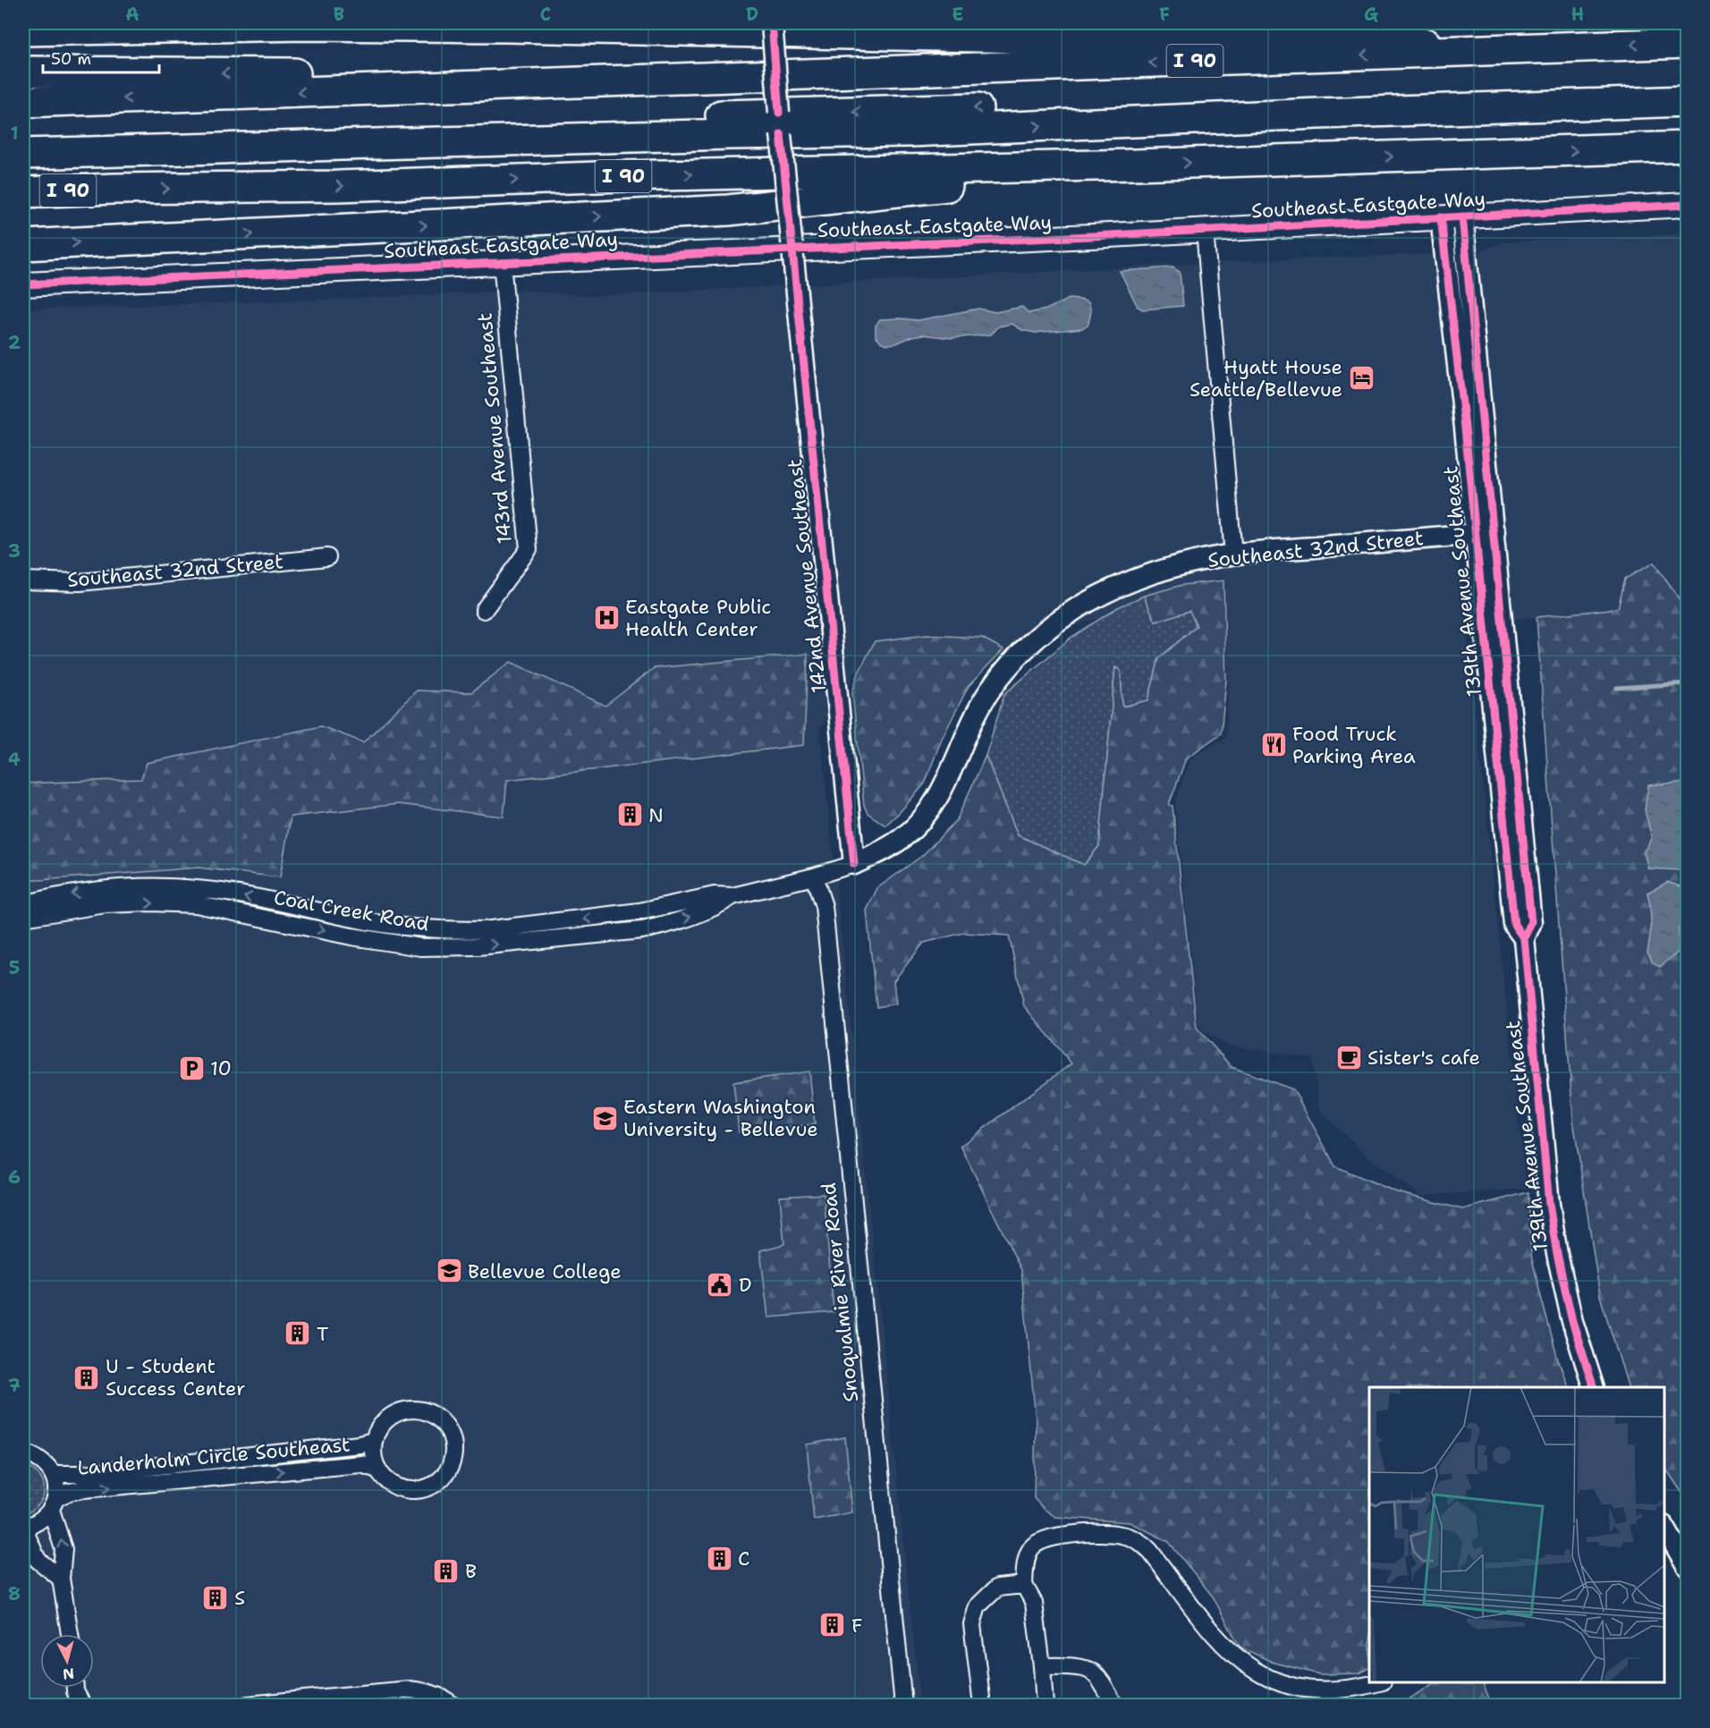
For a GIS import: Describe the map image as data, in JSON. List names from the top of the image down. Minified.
{"streets":{"highway":["I 90"],"main road":["Southeast Eastgate Way"],"street":["143rd Avenue Southeast","Southeast 32nd Street","142nd Avenue Southeast","139th Avenue Southeast","Coal Creek Road","Snoqualmie River Road","Landerholm Circle Southeast"]},"crossings":[["Southeast Eastgate Way","143rd Avenue Southeast"],["Southeast Eastgate Way","139th Avenue Southeast"],["Southeast 32nd Street","142nd Avenue Southeast"],["Southeast 32nd Street","139th Avenue Southeast"],["Southeast 32nd Street","Coal Creek Road"],["142nd Avenue Southeast","Coal Creek Road"],["Coal Creek Road","Snoqualmie River Road"]],"places":{"hotel":["Hyatt House Seattle/Bellevue"],"hospital":["Eastgate Public Health Center"],"restaurant":["Food Truck Parking Area"],"building":["N","T","U - Student Success Center","C","B","S","F"],"cafe":["Sister's cafe"],"parking":["10"],"school or university":["Eastern Washington University - Bellevue","Bellevue College"],"public building":["D"]},"scale_bar":"50 m","north":"bottom","grid":{"columns":["A","B","C","D","E","F","G","H"],"rows":["1","2","3","4","5","6","7","8"]}}
